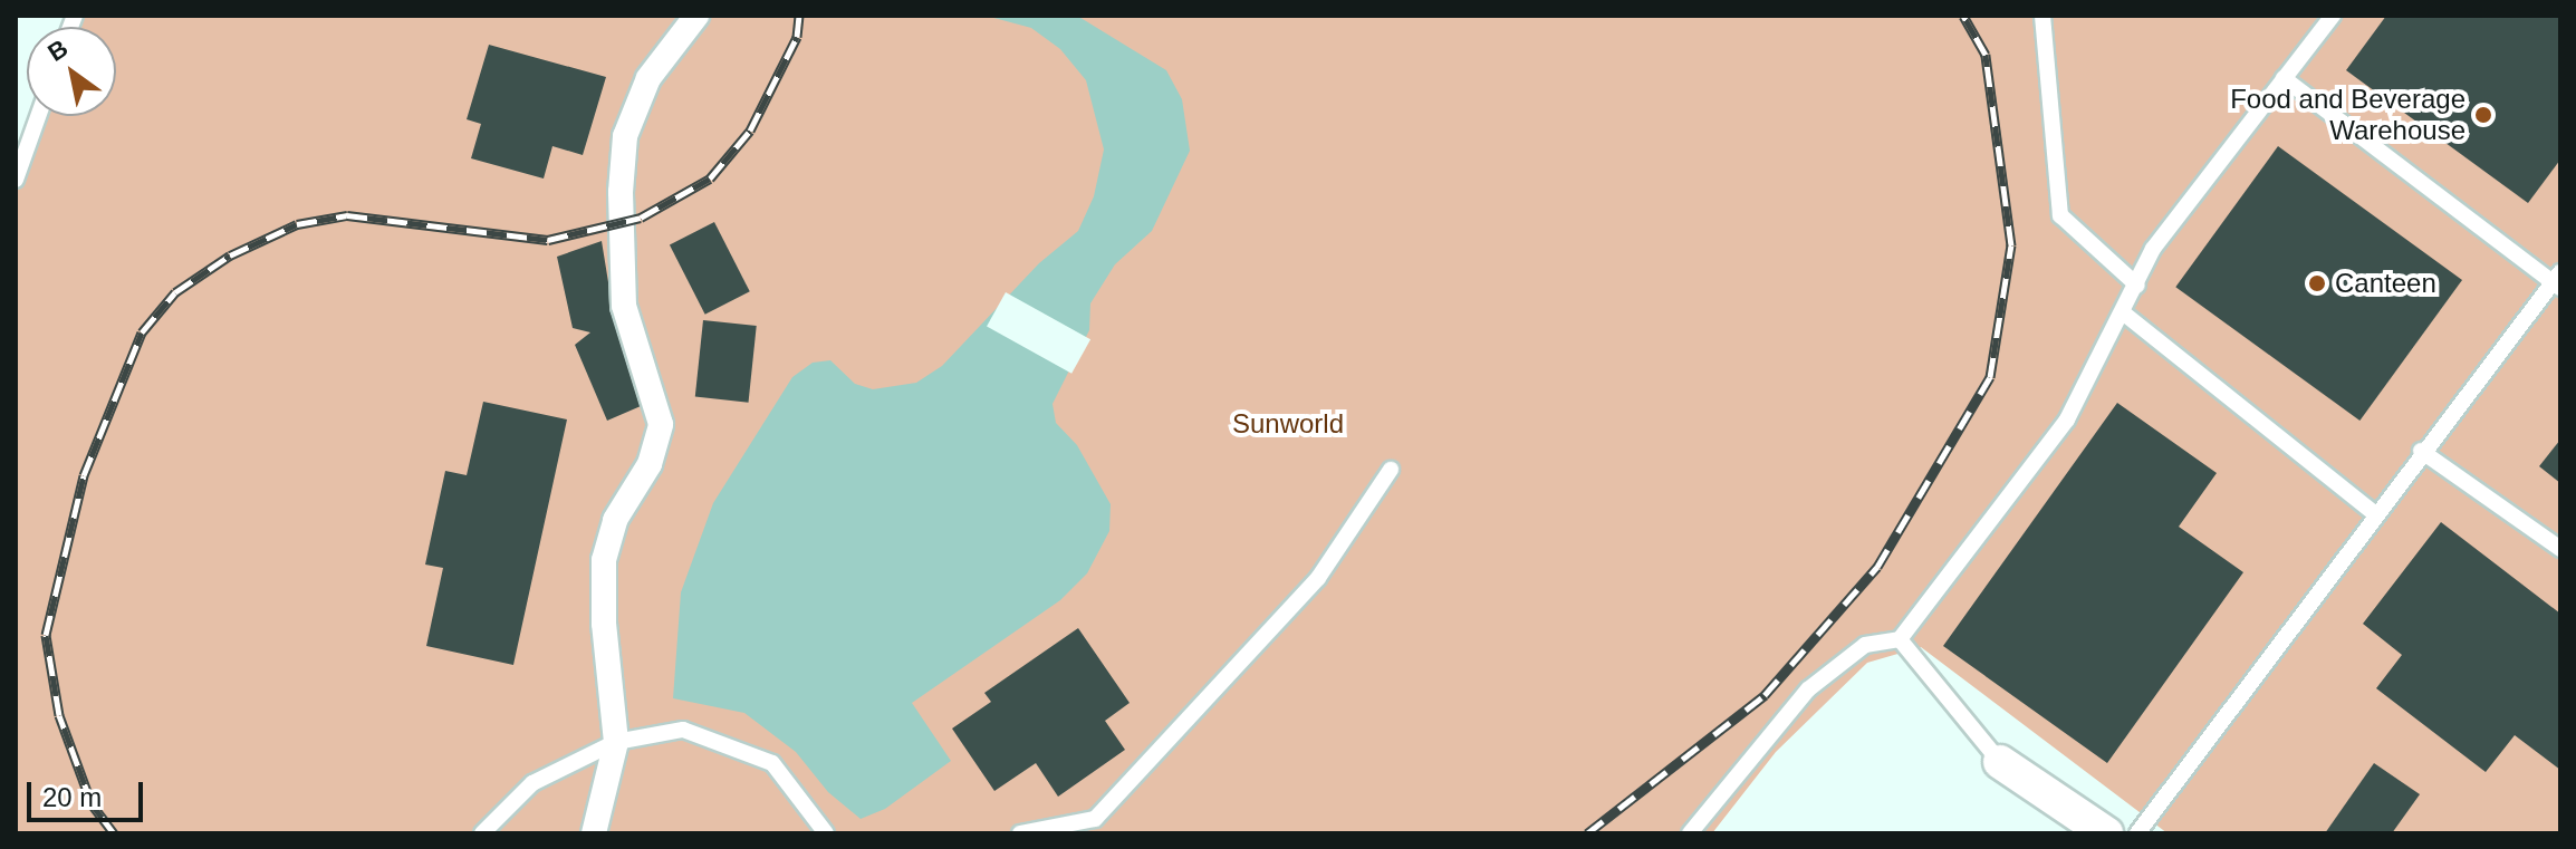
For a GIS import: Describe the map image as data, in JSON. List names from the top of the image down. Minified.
{"parks":["Sunworld"],"places":["Food and Beverage Warehouse","Canteen"],"scale_bar":"20 m","north":"top left"}
